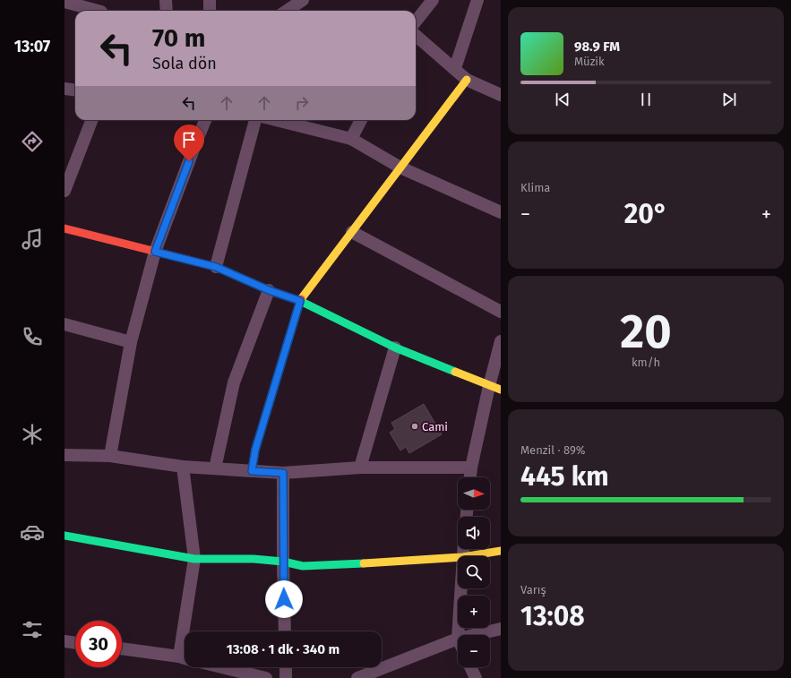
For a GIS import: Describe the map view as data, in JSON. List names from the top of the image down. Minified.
{"places":["Cami"],"north":"right","page":{"tabs":"13:07","turn":["70 m","Sola dön"],"song":["98.9 FM","Müzik"],"tile":["Klima",["20","km/h"],["Menzil · 89%","445 km"],["Varış","13:08"]],"heat":["−","20°","+"],"map_buttons":["+","−"],"limit":"30","trip":"13:08 · 1 dk · 340 m"}}
